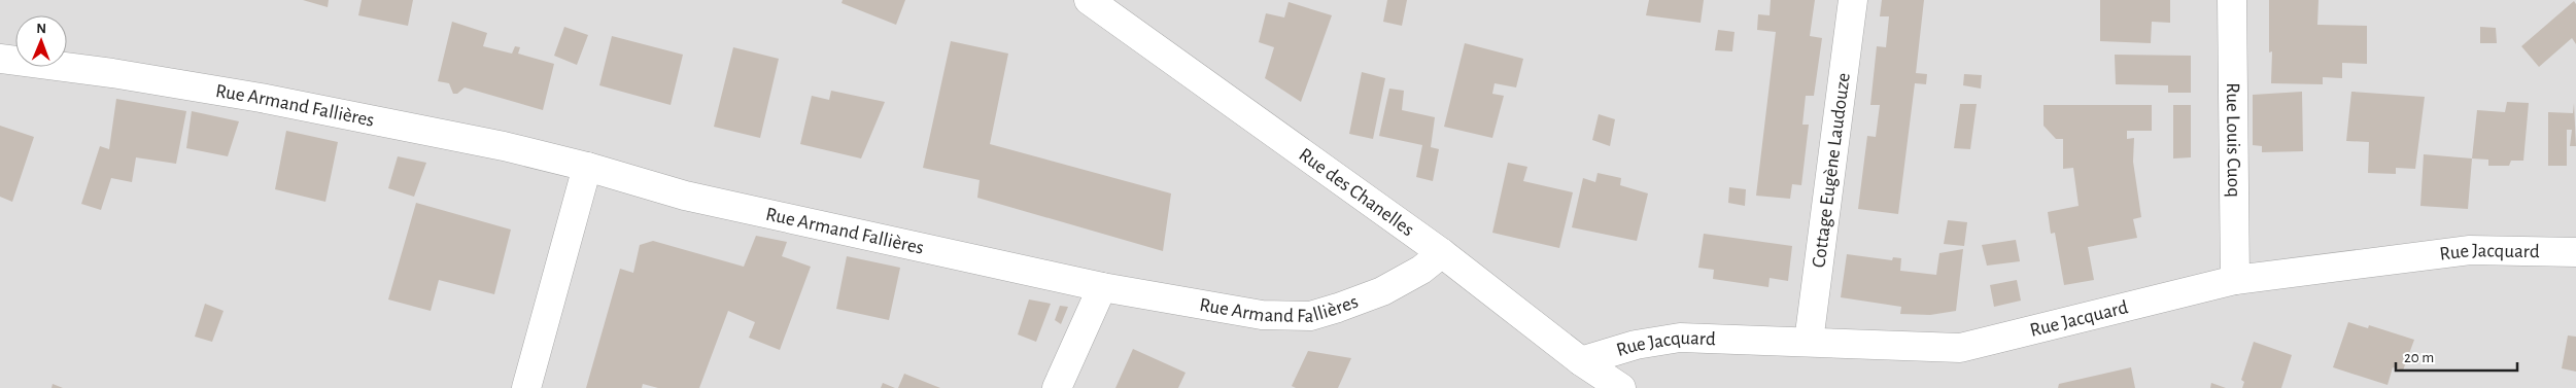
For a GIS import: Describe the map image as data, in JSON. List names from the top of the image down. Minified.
{"streets":{"street":["Rue Armand Fallières","Rue Louis Cuoq","Cottage Eugène Laudouze","Rue des Chanelles","Rue Jacquard"]},"crossings":[["Rue Armand Fallières","Rue des Chanelles"],["Rue Louis Cuoq","Rue Jacquard"],["Cottage Eugène Laudouze","Rue Jacquard"],["Rue des Chanelles","Rue Jacquard"]],"scale_bar":"20 m","north":"top"}
